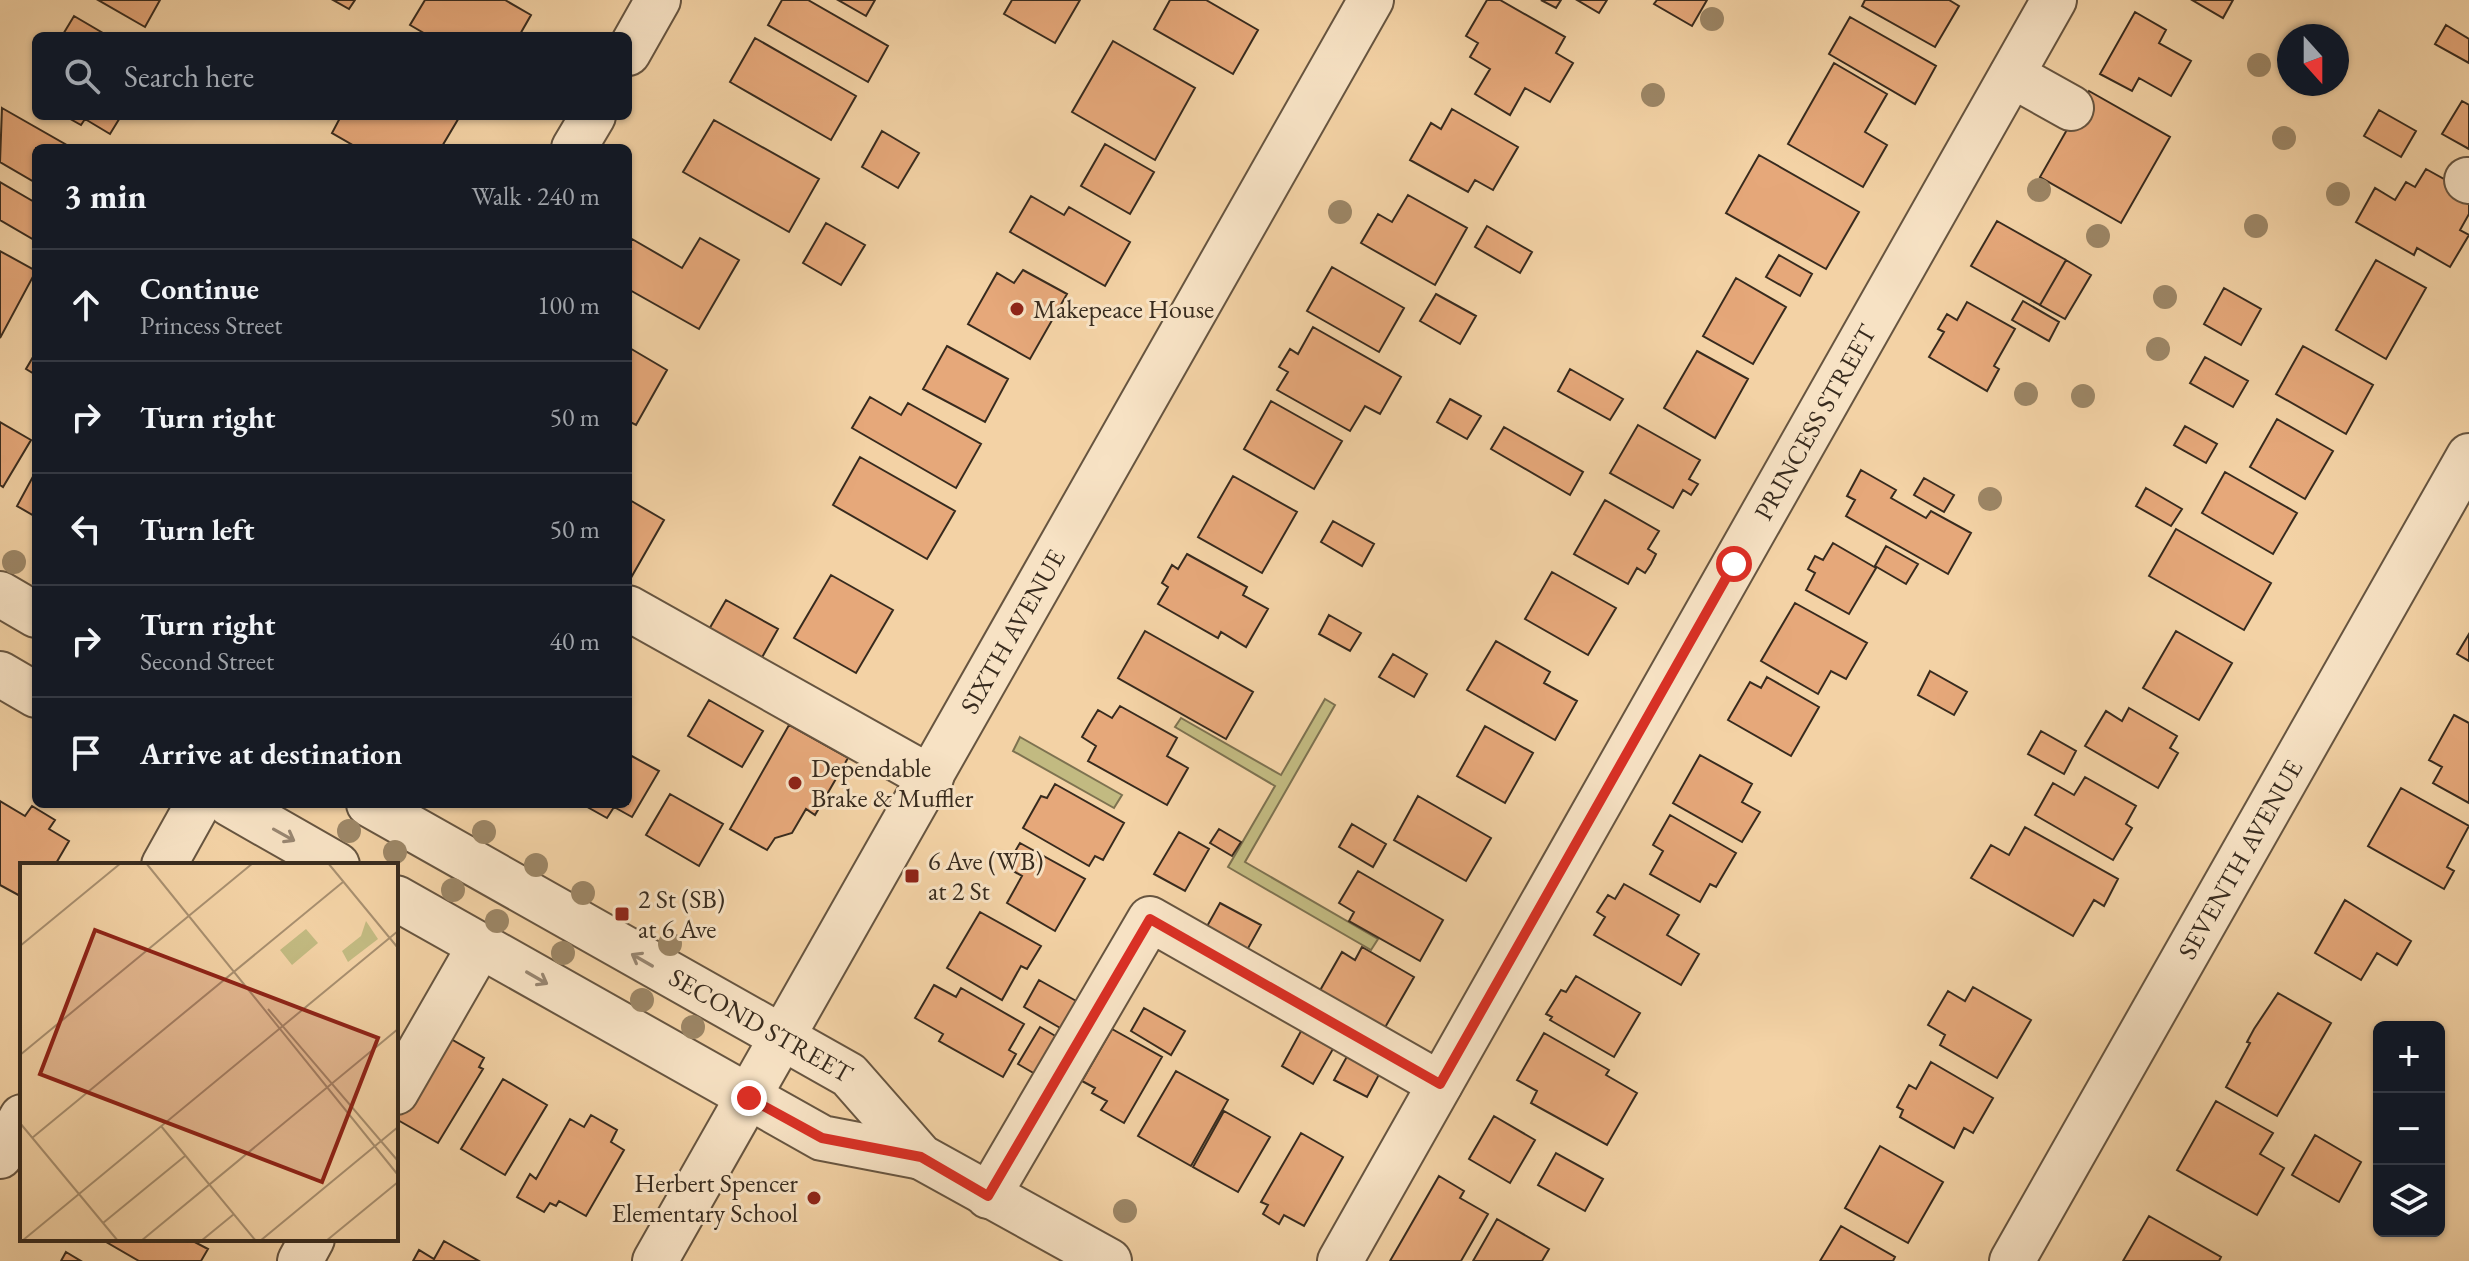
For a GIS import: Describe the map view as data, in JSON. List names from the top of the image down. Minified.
{"streets":{"street":["PRINCESS STREET","SIXTH AVENUE","SEVENTH AVENUE","SECOND STREET"]},"crossings":[["SIXTH AVENUE","SECOND STREET"]],"places":{"other":["Makepeace House","Dependable Brake & Muffler","Herbert Spencer Elementary School"],"transit":["6 Ave (WB) at 2 St","2 St (SB) at 6 Ave"]},"north":"bottom","page":{"search":"Search here","heading":["3 min","Walk · 240 m"],"list":[["Continue","Princess Street","100 m"],["Turn right","50 m"],["Turn left","50 m"],["Turn right","Second Street","40 m"],"Arrive at destination"],"map_buttons":["+","−"]}}
